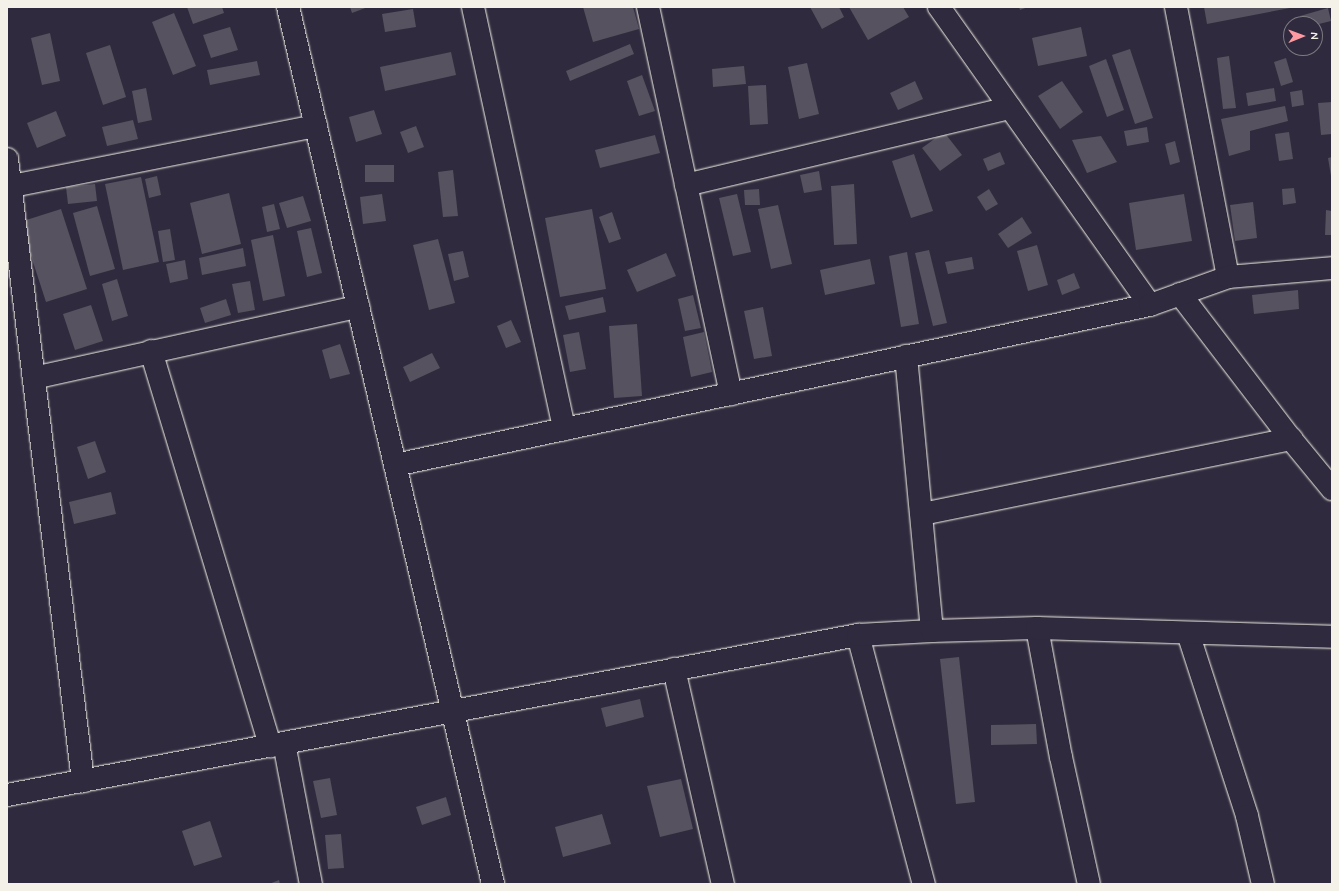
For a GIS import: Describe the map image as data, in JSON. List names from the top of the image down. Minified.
{"north":"right"}
